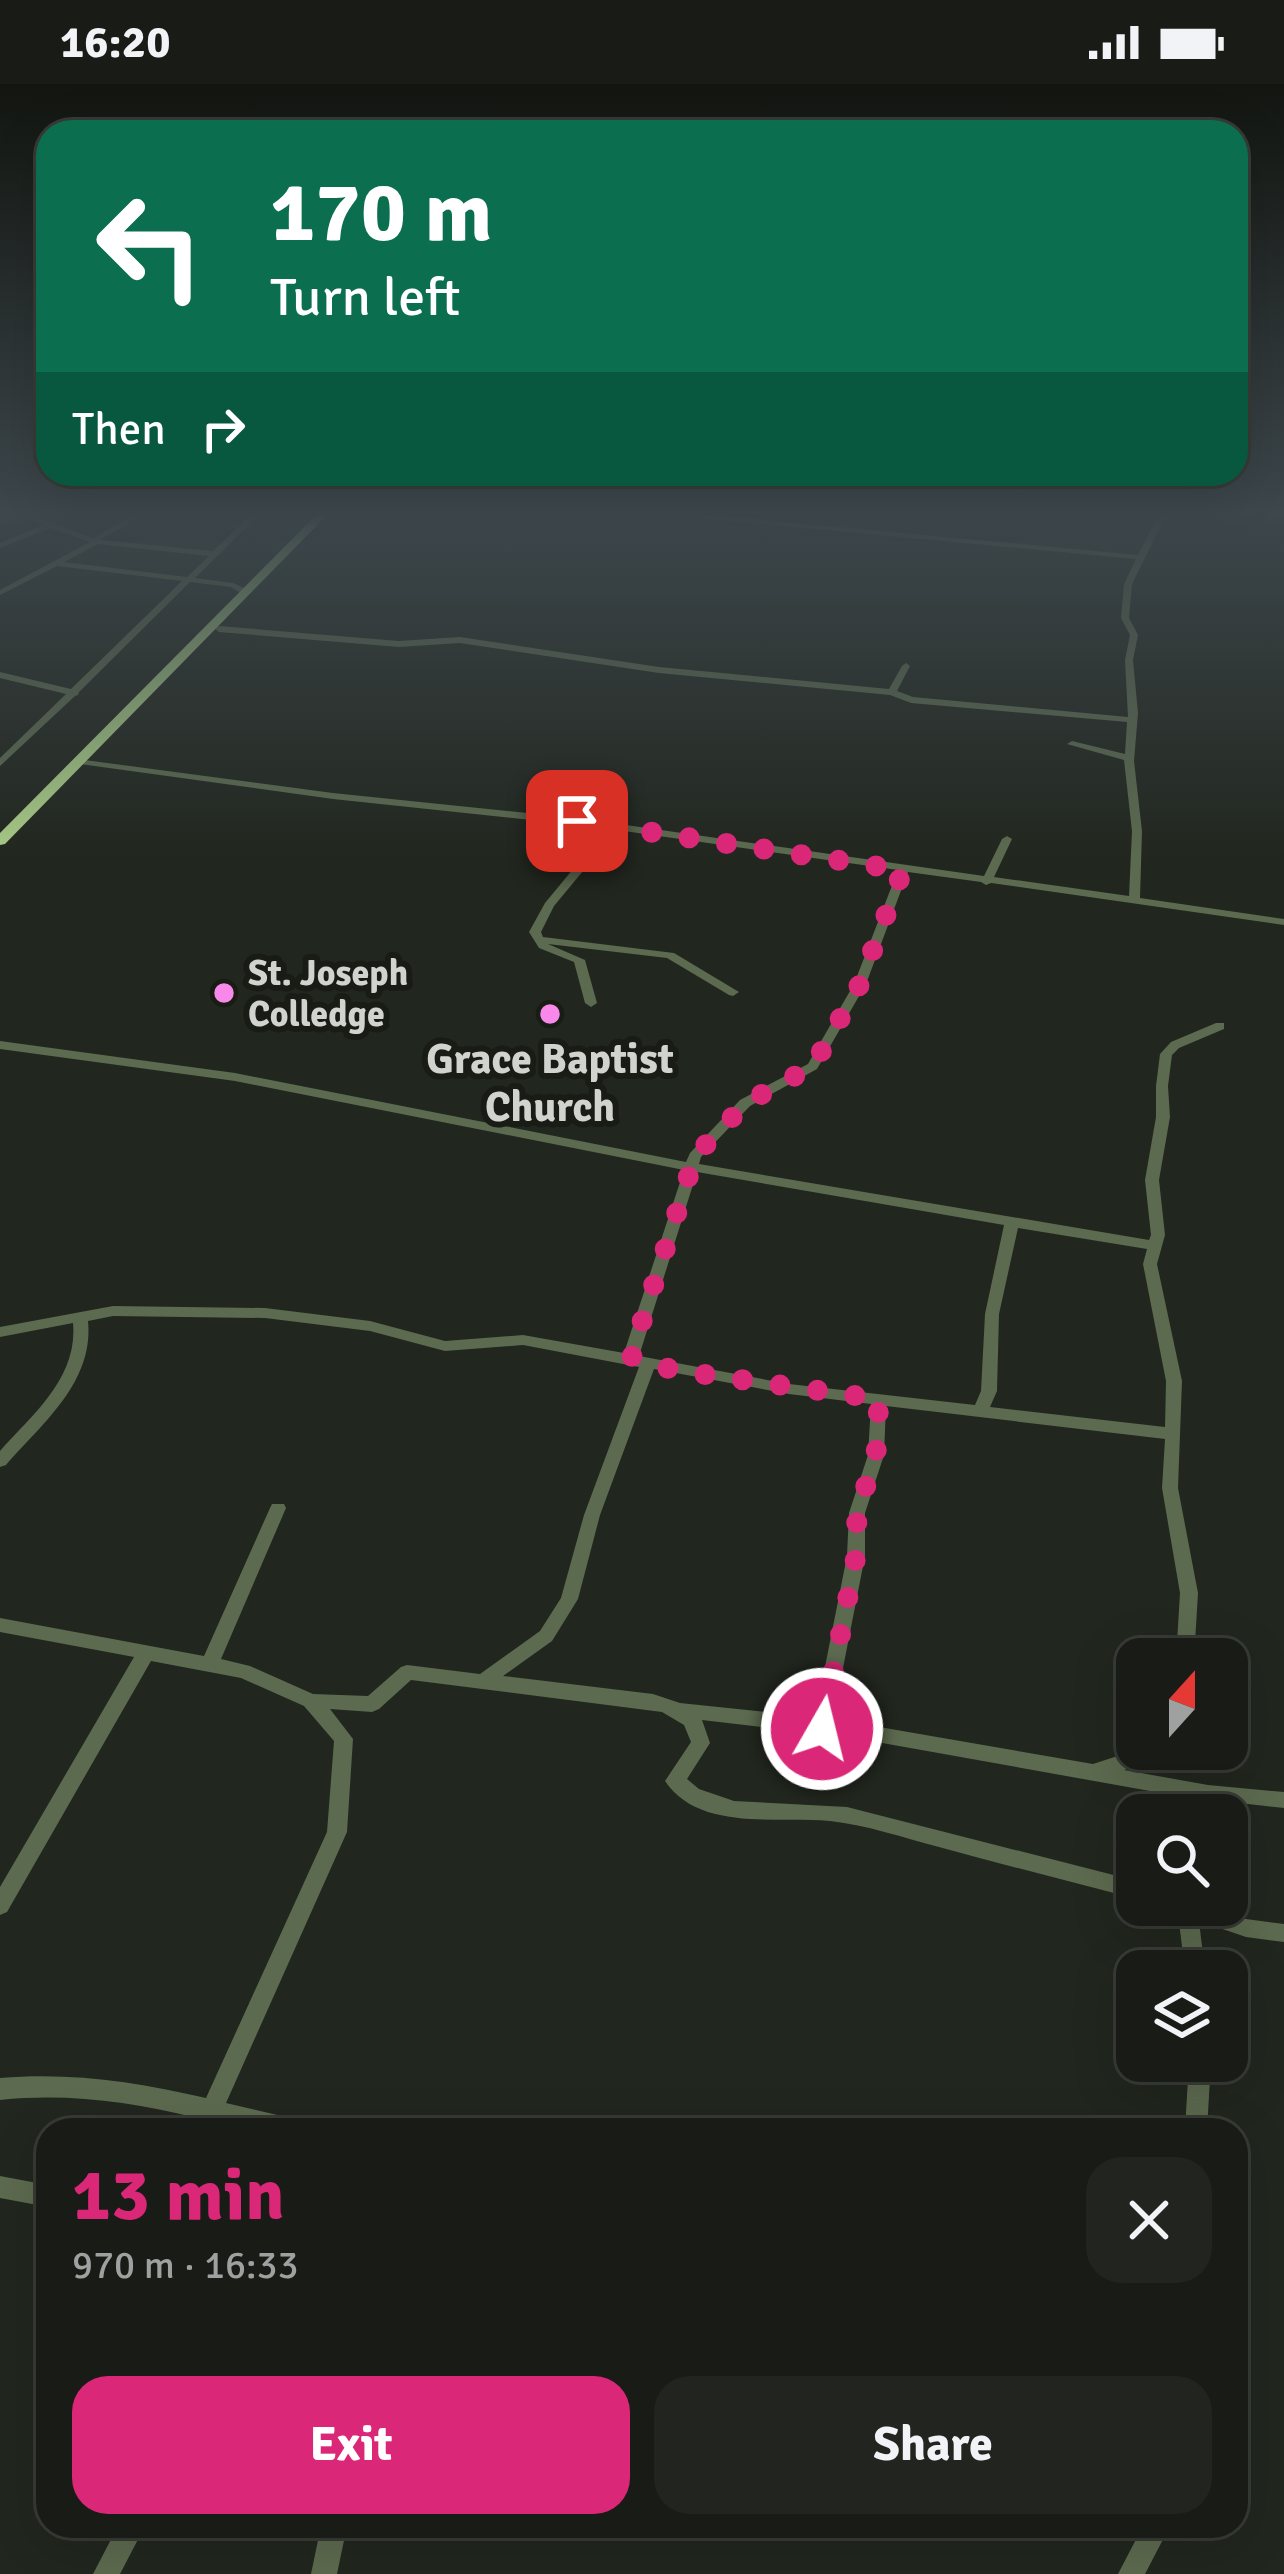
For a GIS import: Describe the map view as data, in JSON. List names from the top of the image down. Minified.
{"places":["St. Joseph Colledge","Grace Baptist Church"],"north":"top","page":{"status":"16:20","turn":["170 m","Turn left"],"then":"Then","heading":["13 min","970 m · 16:33"],"buttons":["Exit","Share"]}}
